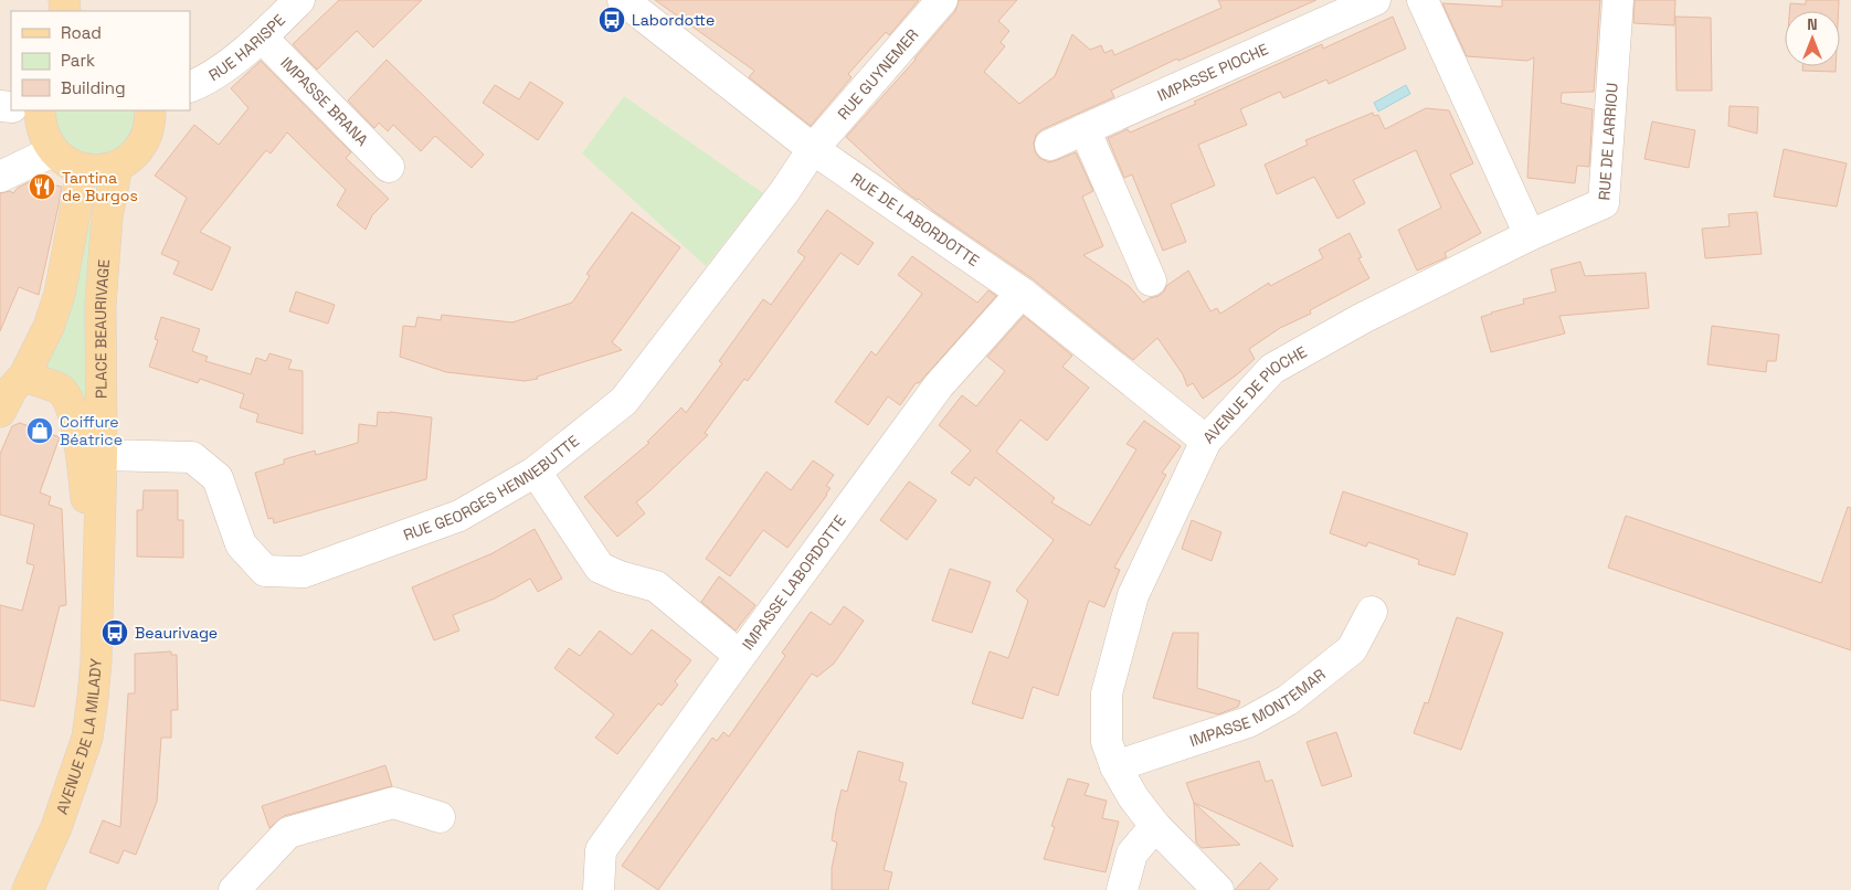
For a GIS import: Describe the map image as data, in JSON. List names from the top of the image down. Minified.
{"streets":{"main road":["PLACE BEAURIVAGE","AVENUE DE LA MILADY"],"street":["RUE HARISPE","IMPASSE PIOCHE","RUE GUYNEMER","IMPASSE BRANA","RUE DE LARRIOU","RUE DE LABORDOTTE","AVENUE DE PIOCHE","RUE GEORGES HENNEBUTTE","IMPASSE LABORDOTTE","IMPASSE MONTEMAR"]},"crossings":[["RUE HARISPE","IMPASSE BRANA"],["RUE GUYNEMER","RUE DE LABORDOTTE"],["RUE GUYNEMER","RUE GEORGES HENNEBUTTE"],["RUE DE LARRIOU","AVENUE DE PIOCHE"],["RUE DE LABORDOTTE","AVENUE DE PIOCHE"],["RUE DE LABORDOTTE","RUE GEORGES HENNEBUTTE"],["RUE DE LABORDOTTE","IMPASSE LABORDOTTE"],["PLACE BEAURIVAGE","RUE GEORGES HENNEBUTTE"],["PLACE BEAURIVAGE","AVENUE DE LA MILADY"],["AVENUE DE PIOCHE","IMPASSE MONTEMAR"]],"places":{"bus stop":["Labordotte","Beaurivage"],"restaurant":["Tantina de Burgos"],"shop":["Coiffure Béatrice"]},"legend":["Road","Park","Building"],"north":"top"}
